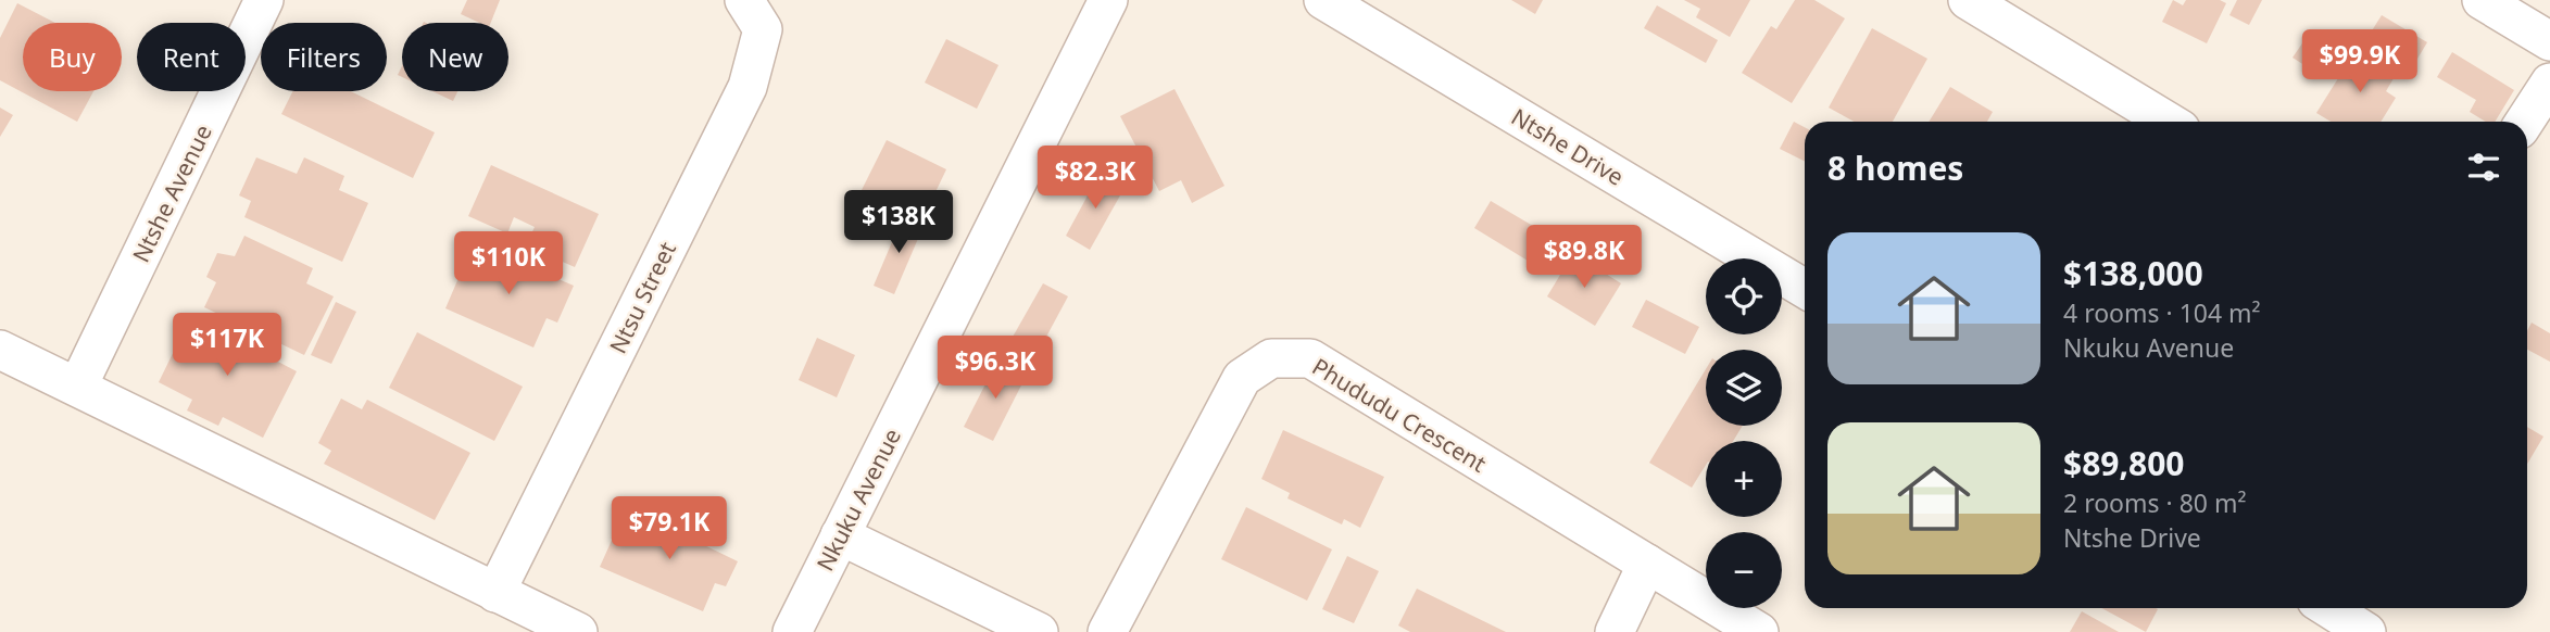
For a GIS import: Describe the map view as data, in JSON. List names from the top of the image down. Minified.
{"streets":{"street":["Ntshe Drive","Ntshe Avenue","Ntsu Street","Phududu Crescent","Nkuku Avenue"]},"page":{"chip":["Buy","Rent","Filters","New"],"price":["$99.9K","$82.3K","$138K","$89.8K","$110K","$117K","$96.3K","$79.1K"],"heading":"8 homes","list":[{"name":"$138,000","note":"4 rooms · 104 m² · Nkuku Avenue"},{"name":"$89,800","note":"2 rooms · 80 m² · Ntshe Drive"}],"map_buttons":["+","−"]}}
